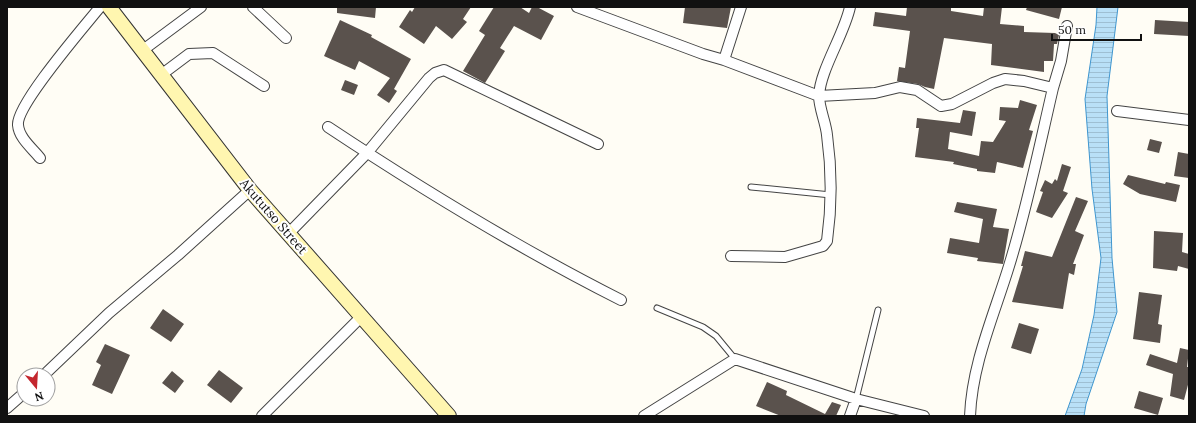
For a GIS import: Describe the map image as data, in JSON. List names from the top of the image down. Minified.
{"streets":{"street":["Akututso Street"]},"scale_bar":"50 m","north":"bottom"}
